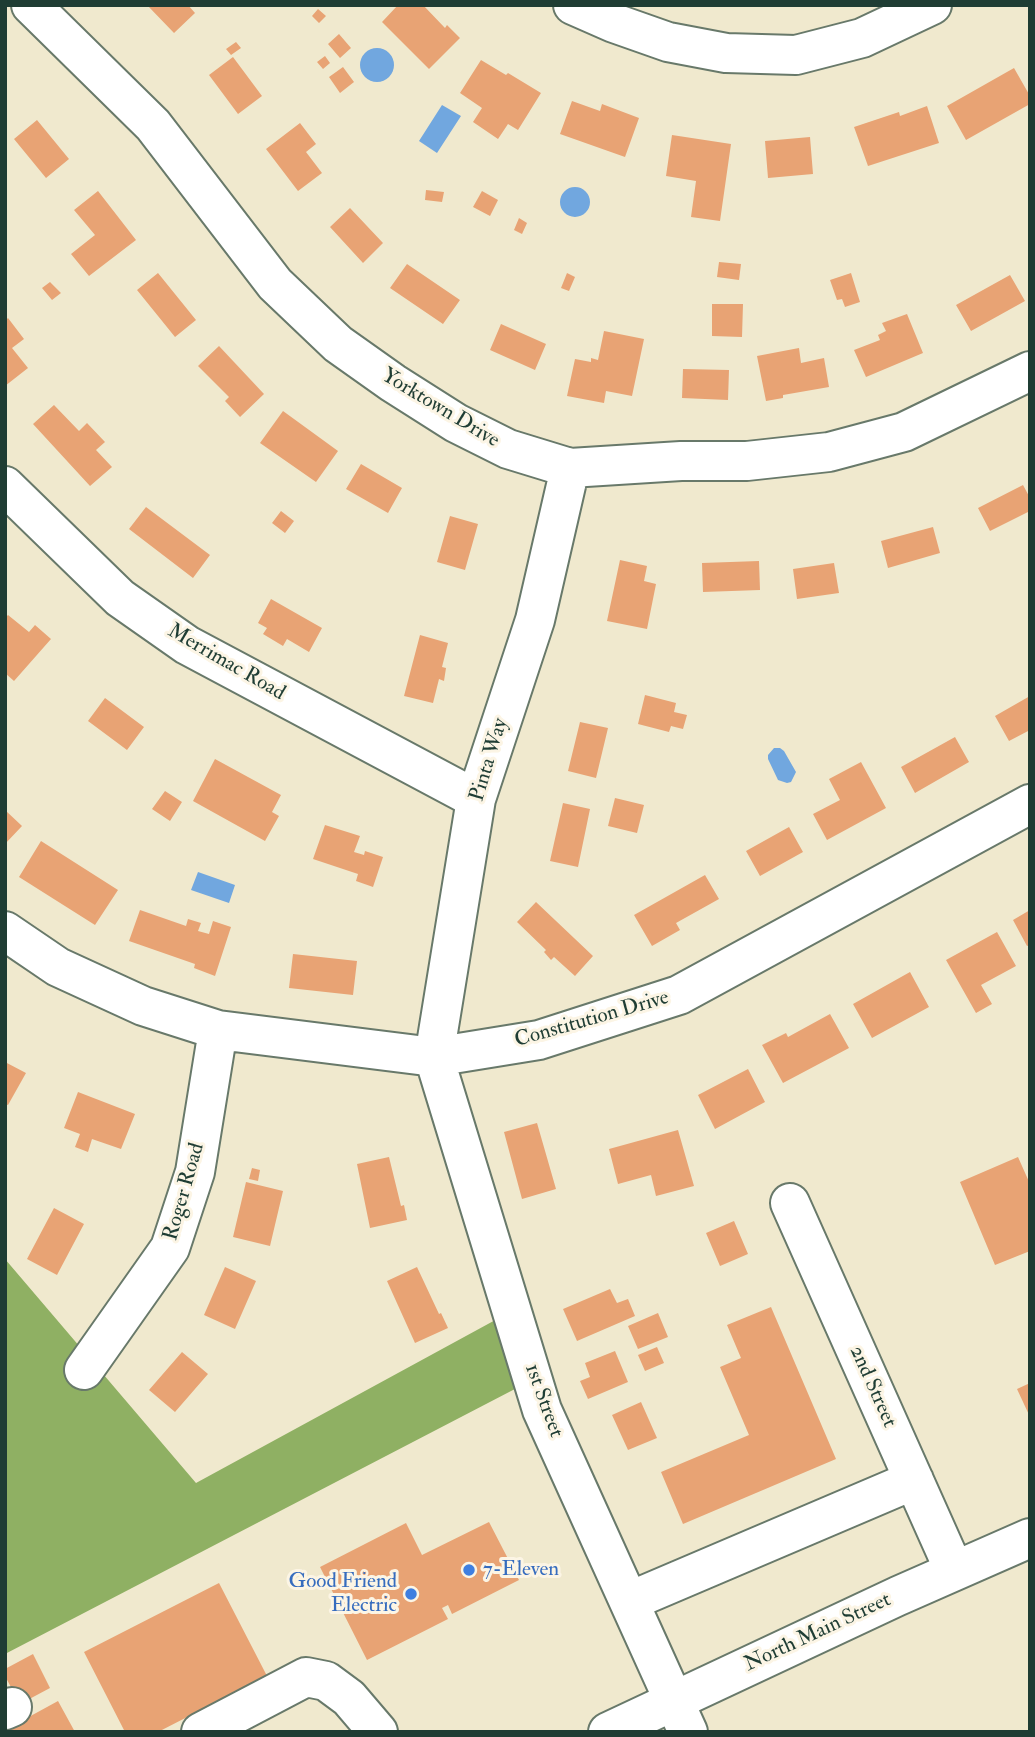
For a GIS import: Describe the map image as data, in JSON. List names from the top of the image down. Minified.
{"streets":{"main road":["Yorktown Drive","Merrimac Road","Pinta Way","Constitution Drive","Roger Road","2nd Street","1st Street","North Main Street"]},"crossings":[["Yorktown Drive","Pinta Way"],["Merrimac Road","Pinta Way"],["Pinta Way","Constitution Drive"],["Pinta Way","1st Street"],["Constitution Drive","Roger Road"],["Constitution Drive","1st Street"],["2nd Street","North Main Street"],["1st Street","North Main Street"]],"places":["7-Eleven","Good Friend Electric"]}
